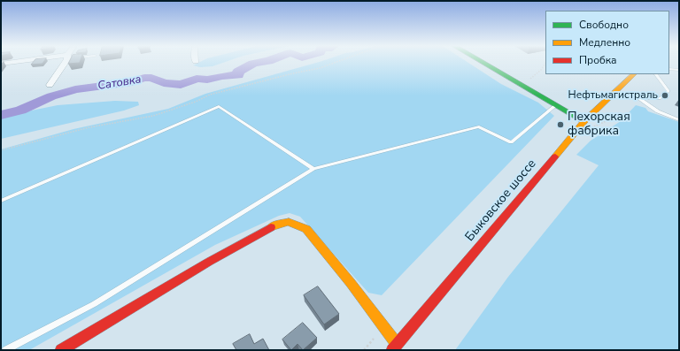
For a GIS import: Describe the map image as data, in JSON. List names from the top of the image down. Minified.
{"streets":{"street":["Быковское шоссе"]},"water":["Сатовка"],"places":["Нефтьмагистраль","Пехорская фабрика"],"legend":["Свободно","Медленно","Пробка"]}
